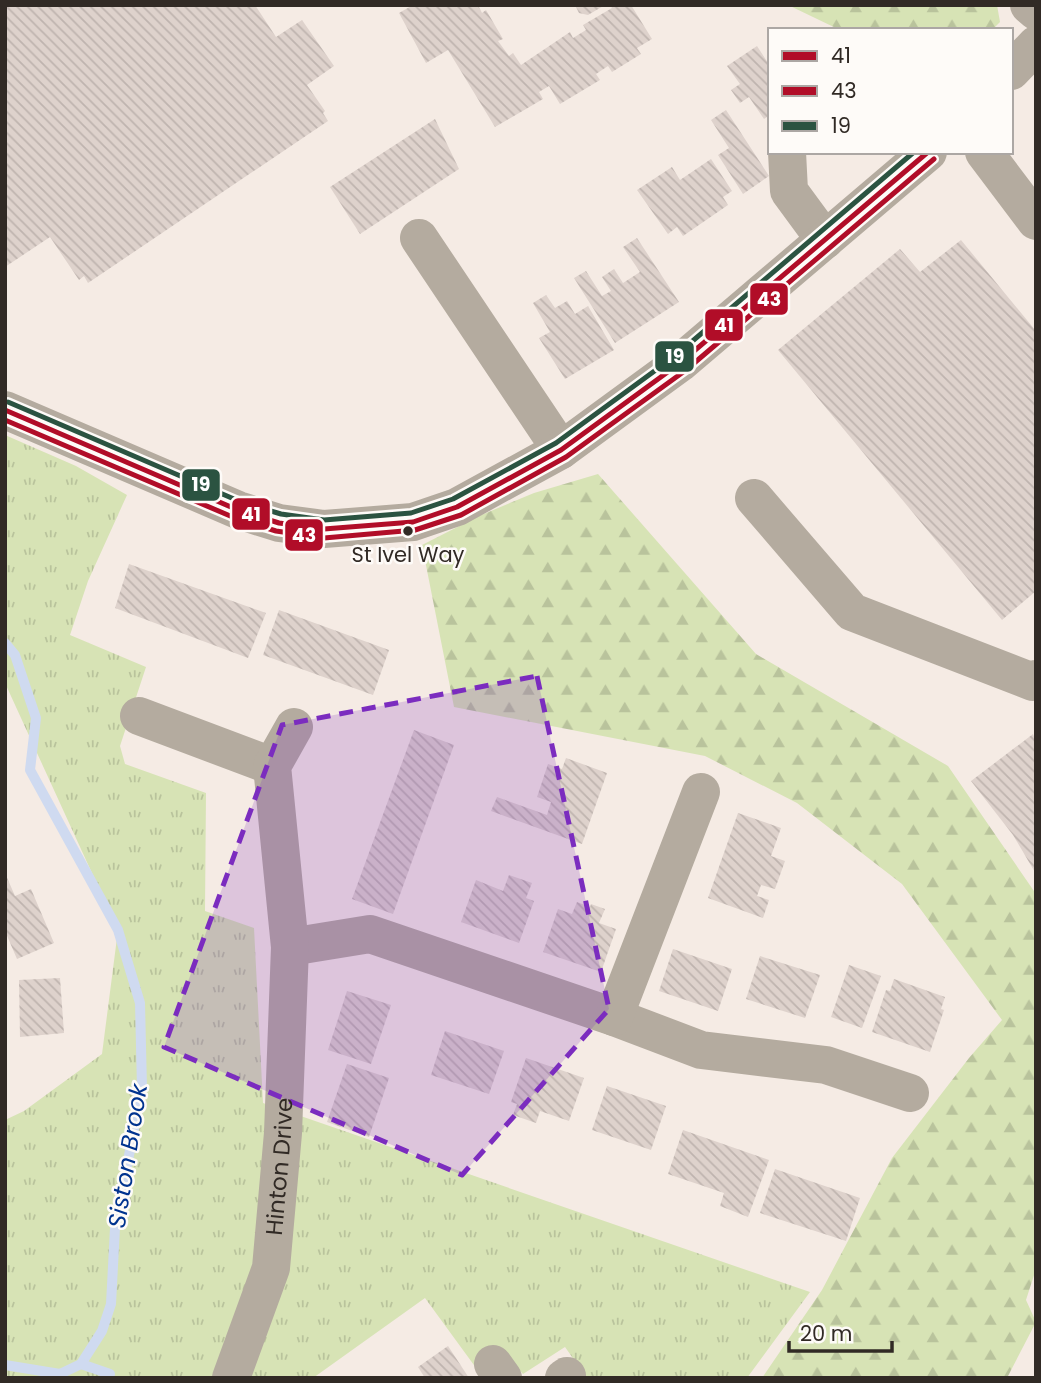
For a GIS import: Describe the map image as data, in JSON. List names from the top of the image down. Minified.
{"streets":{"street":["Hinton Drive"]},"water":["Siston Brook"],"places":["St Ivel Way"],"lines":["transit line 41","transit line 19","transit line 43"],"legend":["41","43","19"],"scale_bar":"20 m"}
